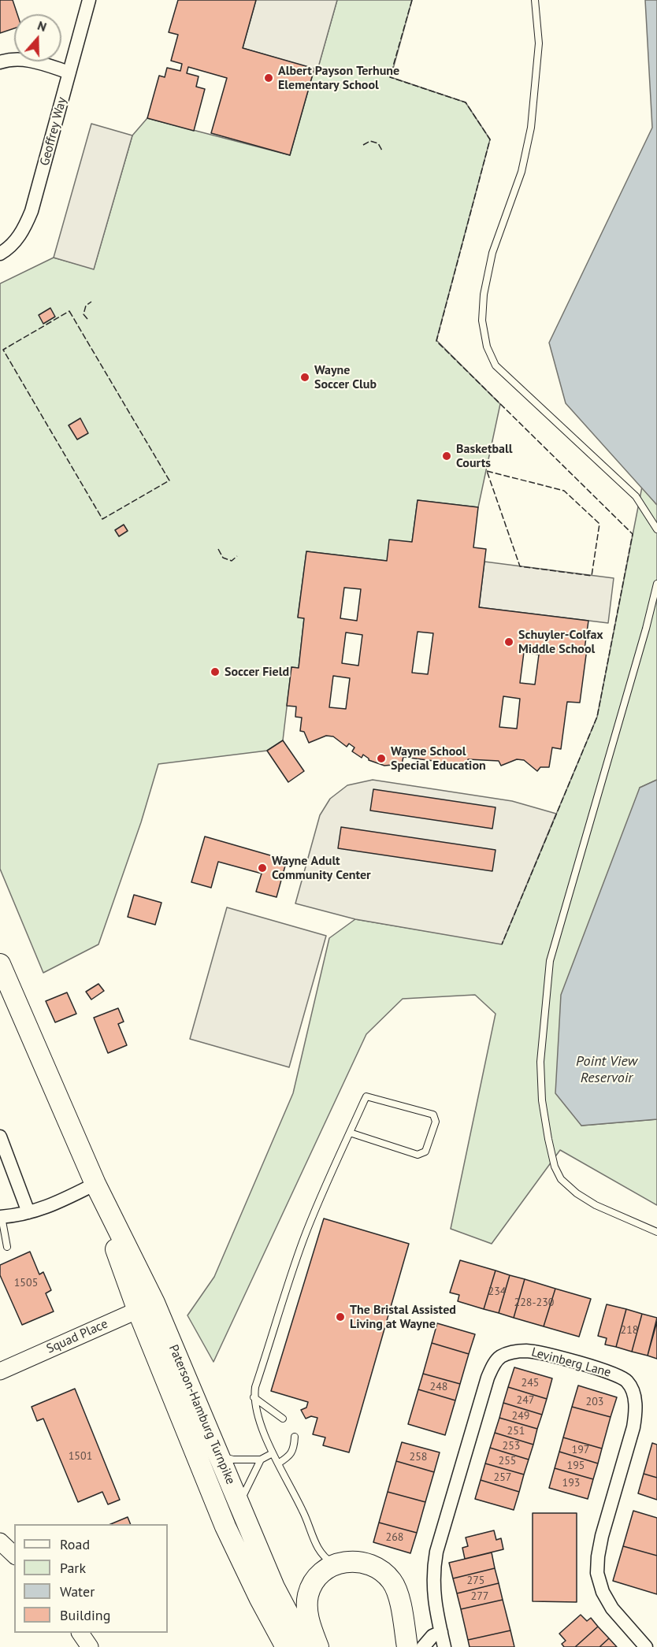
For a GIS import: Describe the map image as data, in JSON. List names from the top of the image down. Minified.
{"streets":{"main road":["Paterson-Hamburg Turnpike"],"street":["Geoffrey Way","Squad Place","Levinberg Lane"]},"crossings":[["Squad Place","Paterson-Hamburg Turnpike"]],"water":["Point View Reservoir"],"places":["Albert Payson Terhune Elementary School","Wayne Soccer Club","Basketball Courts","Schuyler-Colfax Middle School","Soccer Field","Wayne School Special Education","Wayne Adult Community Center","The Bristal Assisted Living at Wayne"],"house_numbers":["1505","234","228-230","218","245","248","247","203","249","251","253","197","1501","258","255","195","257","193","268","275","277"],"legend":["Road","Park","Water","Building"],"north":"top"}
